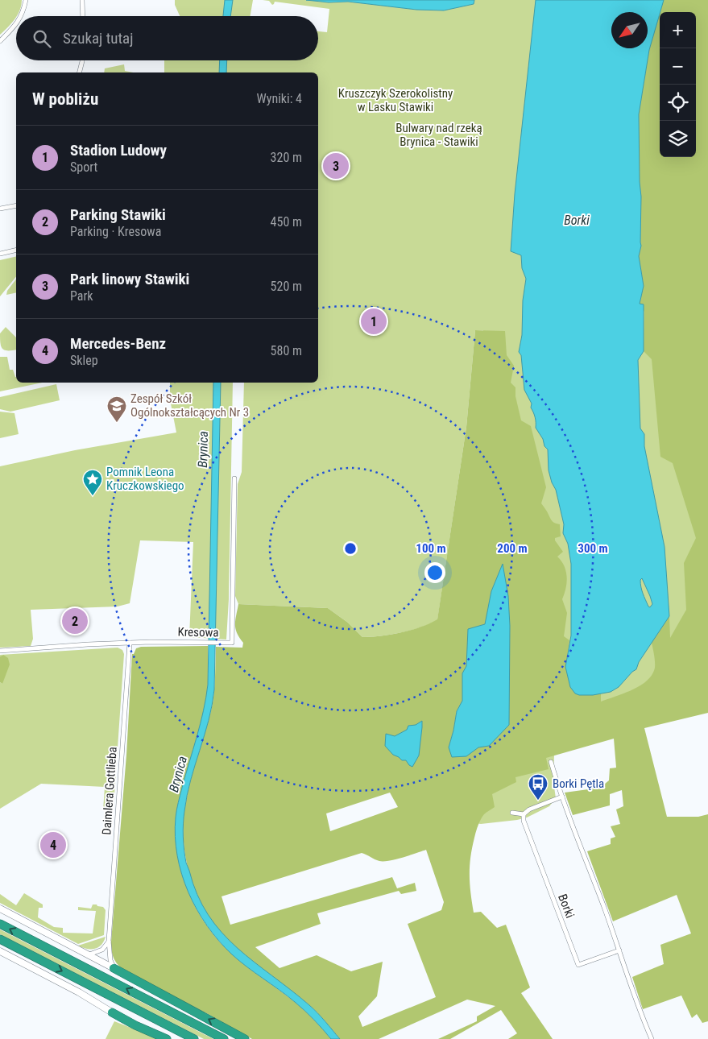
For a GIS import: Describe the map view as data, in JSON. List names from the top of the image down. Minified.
{"streets":{"street":["Kresowa","Daimlera Gottlieba","Borki"]},"crossings":[["Kresowa","Daimlera Gottlieba"]],"water":["Borki","Brynica"],"parks":["Kruszczyk Szerokolistny w Lasku Stawiki","Bulwary nad rzeką Brynica - Stawiki"],"places":{"school or university":["Zespół Szkół Ogólnokształcących Nr 3"],"place":["Pomnik Leona Kruczkowskiego"],"bus stop":["Borki Pętla"]},"north":"bottom left","page":{"map_buttons":["+","−"],"search":"Szukaj tutaj","heading":["W pobliżu","Wyniki: 4"],"list":[{"mark":"1","name":"Stadion Ludowy","note":"Sport","value":"320 m"},{"mark":"2","name":"Parking Stawiki","note":"Parking · Kresowa","value":"450 m"},{"mark":"3","name":"Park linowy Stawiki","note":"Park","value":"520 m"},{"mark":"4","name":"Mercedes-Benz","note":"Sklep","value":"580 m"}],"pins":["3","1","2","4"]},"rings":["100 m","200 m","300 m"]}
